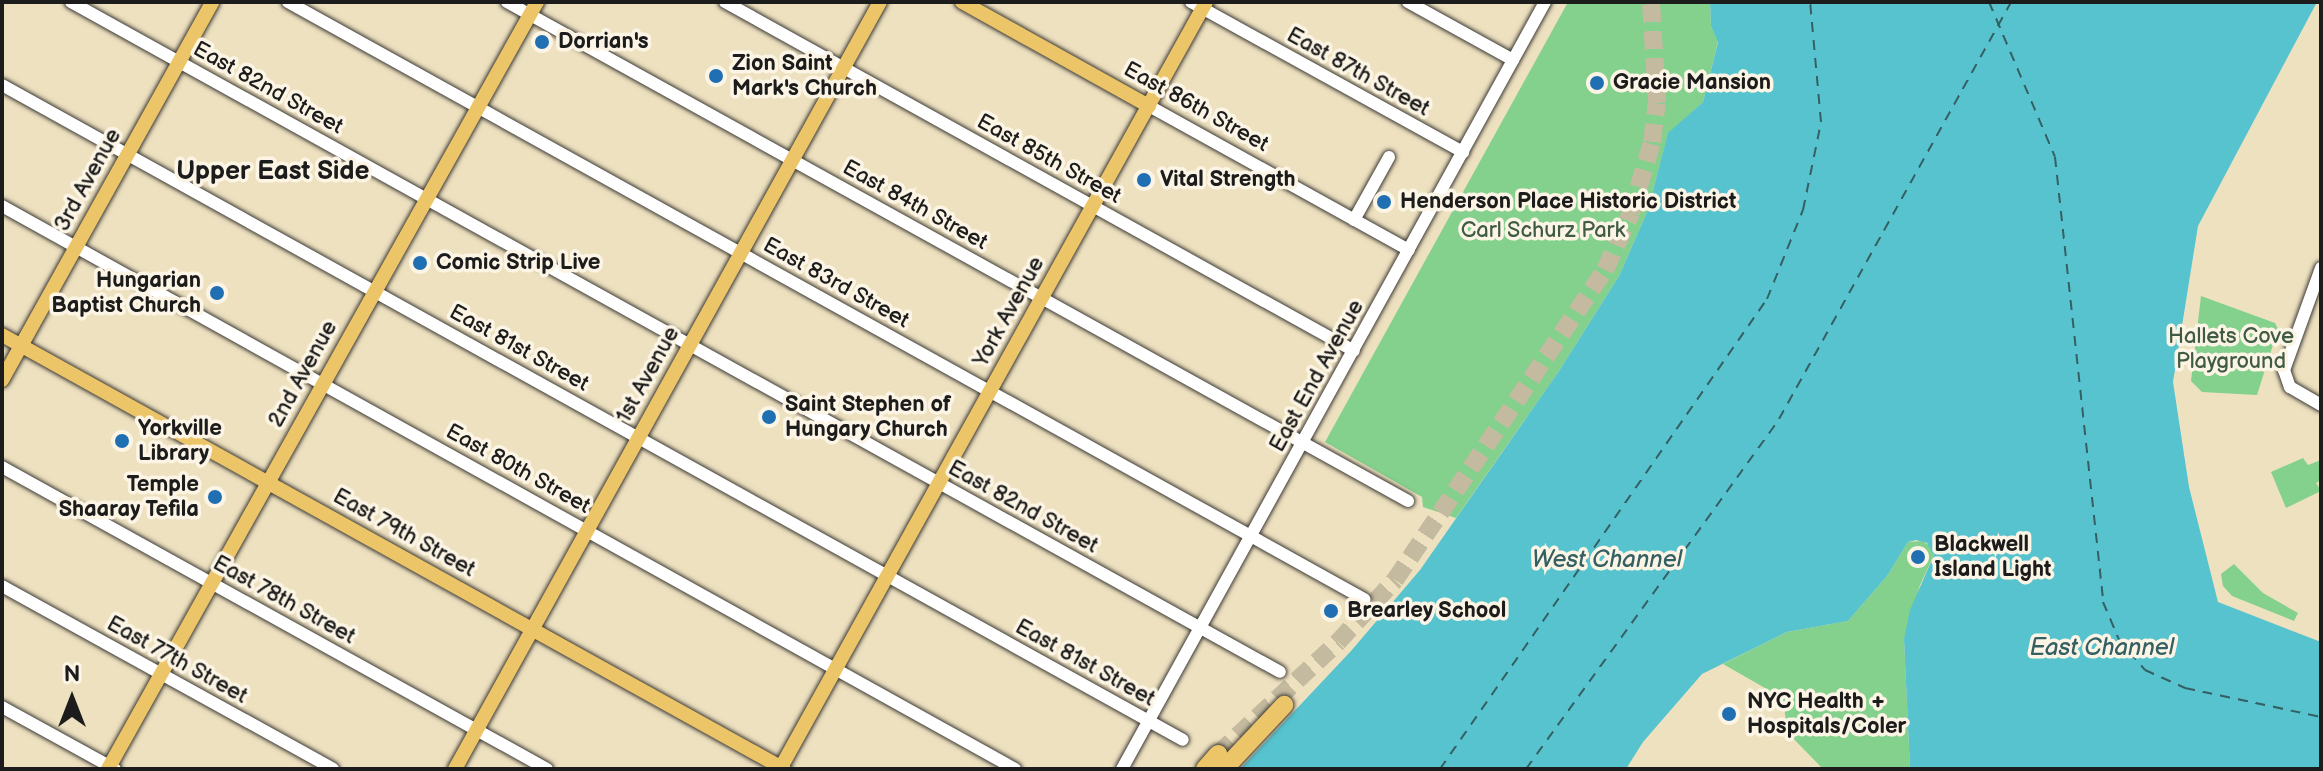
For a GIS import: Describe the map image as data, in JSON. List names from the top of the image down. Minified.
{"streets":{"main road":["East 86th Street","3rd Avenue","York Avenue","2nd Avenue","1st Avenue","East 79th Street"],"street":["East 87th Street","East 82nd Street","East 85th Street","East 84th Street","East 83rd Street","East 81st Street","East End Avenue","East 80th Street","East 78th Street","East 77th Street"]},"crossings":[["East 87th Street","York Avenue"],["East 87th Street","East End Avenue"],["East 82nd Street","3rd Avenue"],["East 82nd Street","York Avenue"],["East 82nd Street","2nd Avenue"],["East 82nd Street","1st Avenue"],["East 82nd Street","East End Avenue"],["East 86th Street","York Avenue"],["East 86th Street","East End Avenue"],["East 85th Street","York Avenue"],["East 85th Street","1st Avenue"],["East 85th Street","East End Avenue"],["3rd Avenue","East 81st Street"],["3rd Avenue","East 80th Street"],["3rd Avenue","East 79th Street"],["East 84th Street","York Avenue"],["East 84th Street","2nd Avenue"],["East 84th Street","1st Avenue"],["East 84th Street","East End Avenue"],["East 83rd Street","York Avenue"],["East 83rd Street","2nd Avenue"],["East 83rd Street","1st Avenue"],["East 83rd Street","East End Avenue"],["York Avenue","East 81st Street"],["York Avenue","East 80th Street"],["York Avenue","East 79th Street"],["East 81st Street","2nd Avenue"],["East 81st Street","1st Avenue"],["East 81st Street","East End Avenue"],["2nd Avenue","East 80th Street"],["2nd Avenue","East 79th Street"],["2nd Avenue","East 78th Street"],["2nd Avenue","East 77th Street"],["1st Avenue","East 80th Street"],["1st Avenue","East 79th Street"],["1st Avenue","East 78th Street"]],"districts":["Upper East Side"],"water":["West Channel","East Channel"],"parks":["Carl Schurz Park","Hallets Cove Playground"],"places":["Dorrian's","Zion Saint Mark's Church","Gracie Mansion","Vital Strength","Henderson Place Historic District","Comic Strip Live","Hungarian Baptist Church","Saint Stephen of Hungary Church","Yorkville Library","Temple Shaaray Tefila","Blackwell Island Light","Brearley School","NYC Health + Hospitals/Coler"],"north":"top"}
